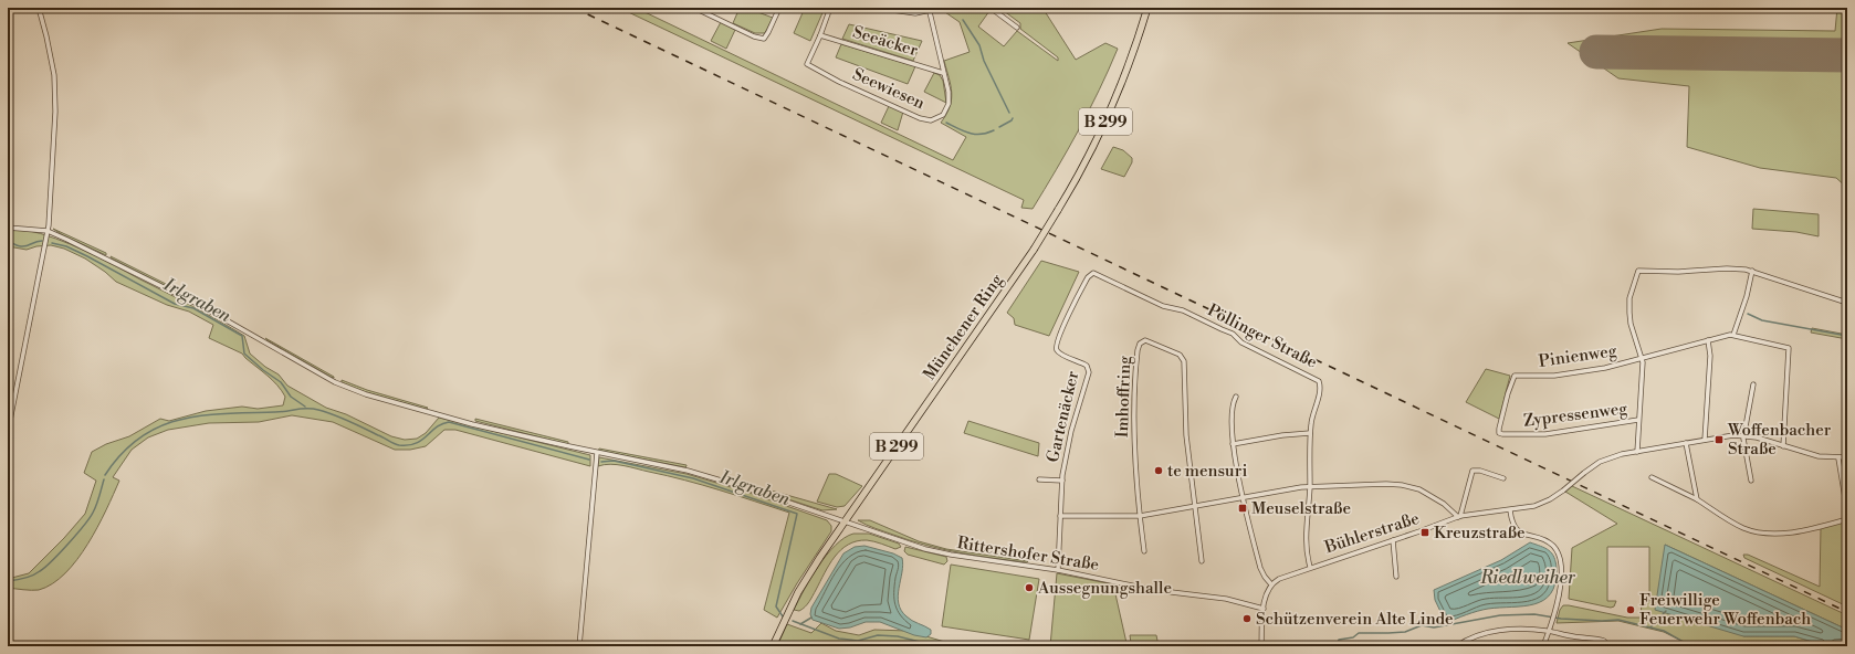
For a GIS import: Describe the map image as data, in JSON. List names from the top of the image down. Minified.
{"streets":{"main road":["B 299","Münchener Ring"],"street":["Seeäcker","Seewiesen","Pöllinger Straße","Pinienweg","Imhoffring","Zypressenweg","Gartenäcker","Bühlerstraße","Rittershofer Straße"]},"crossings":[["Seeäcker","Seewiesen"],["Münchener Ring","Rittershofer Straße"],["Pöllinger Straße","Gartenäcker"],["Pöllinger Straße","Bühlerstraße"],["Pinienweg","Zypressenweg"],["Gartenäcker","Rittershofer Straße"]],"water":["Irlgraben","Riedlweiher"],"places":{"transit":["Woffenbacher Straße","Meuselstraße","Kreuzstraße"],"other":["te mensuri","Aussegnungshalle","Freiwillige Feuerwehr Woffenbach","Schützenverein Alte Linde"]}}
